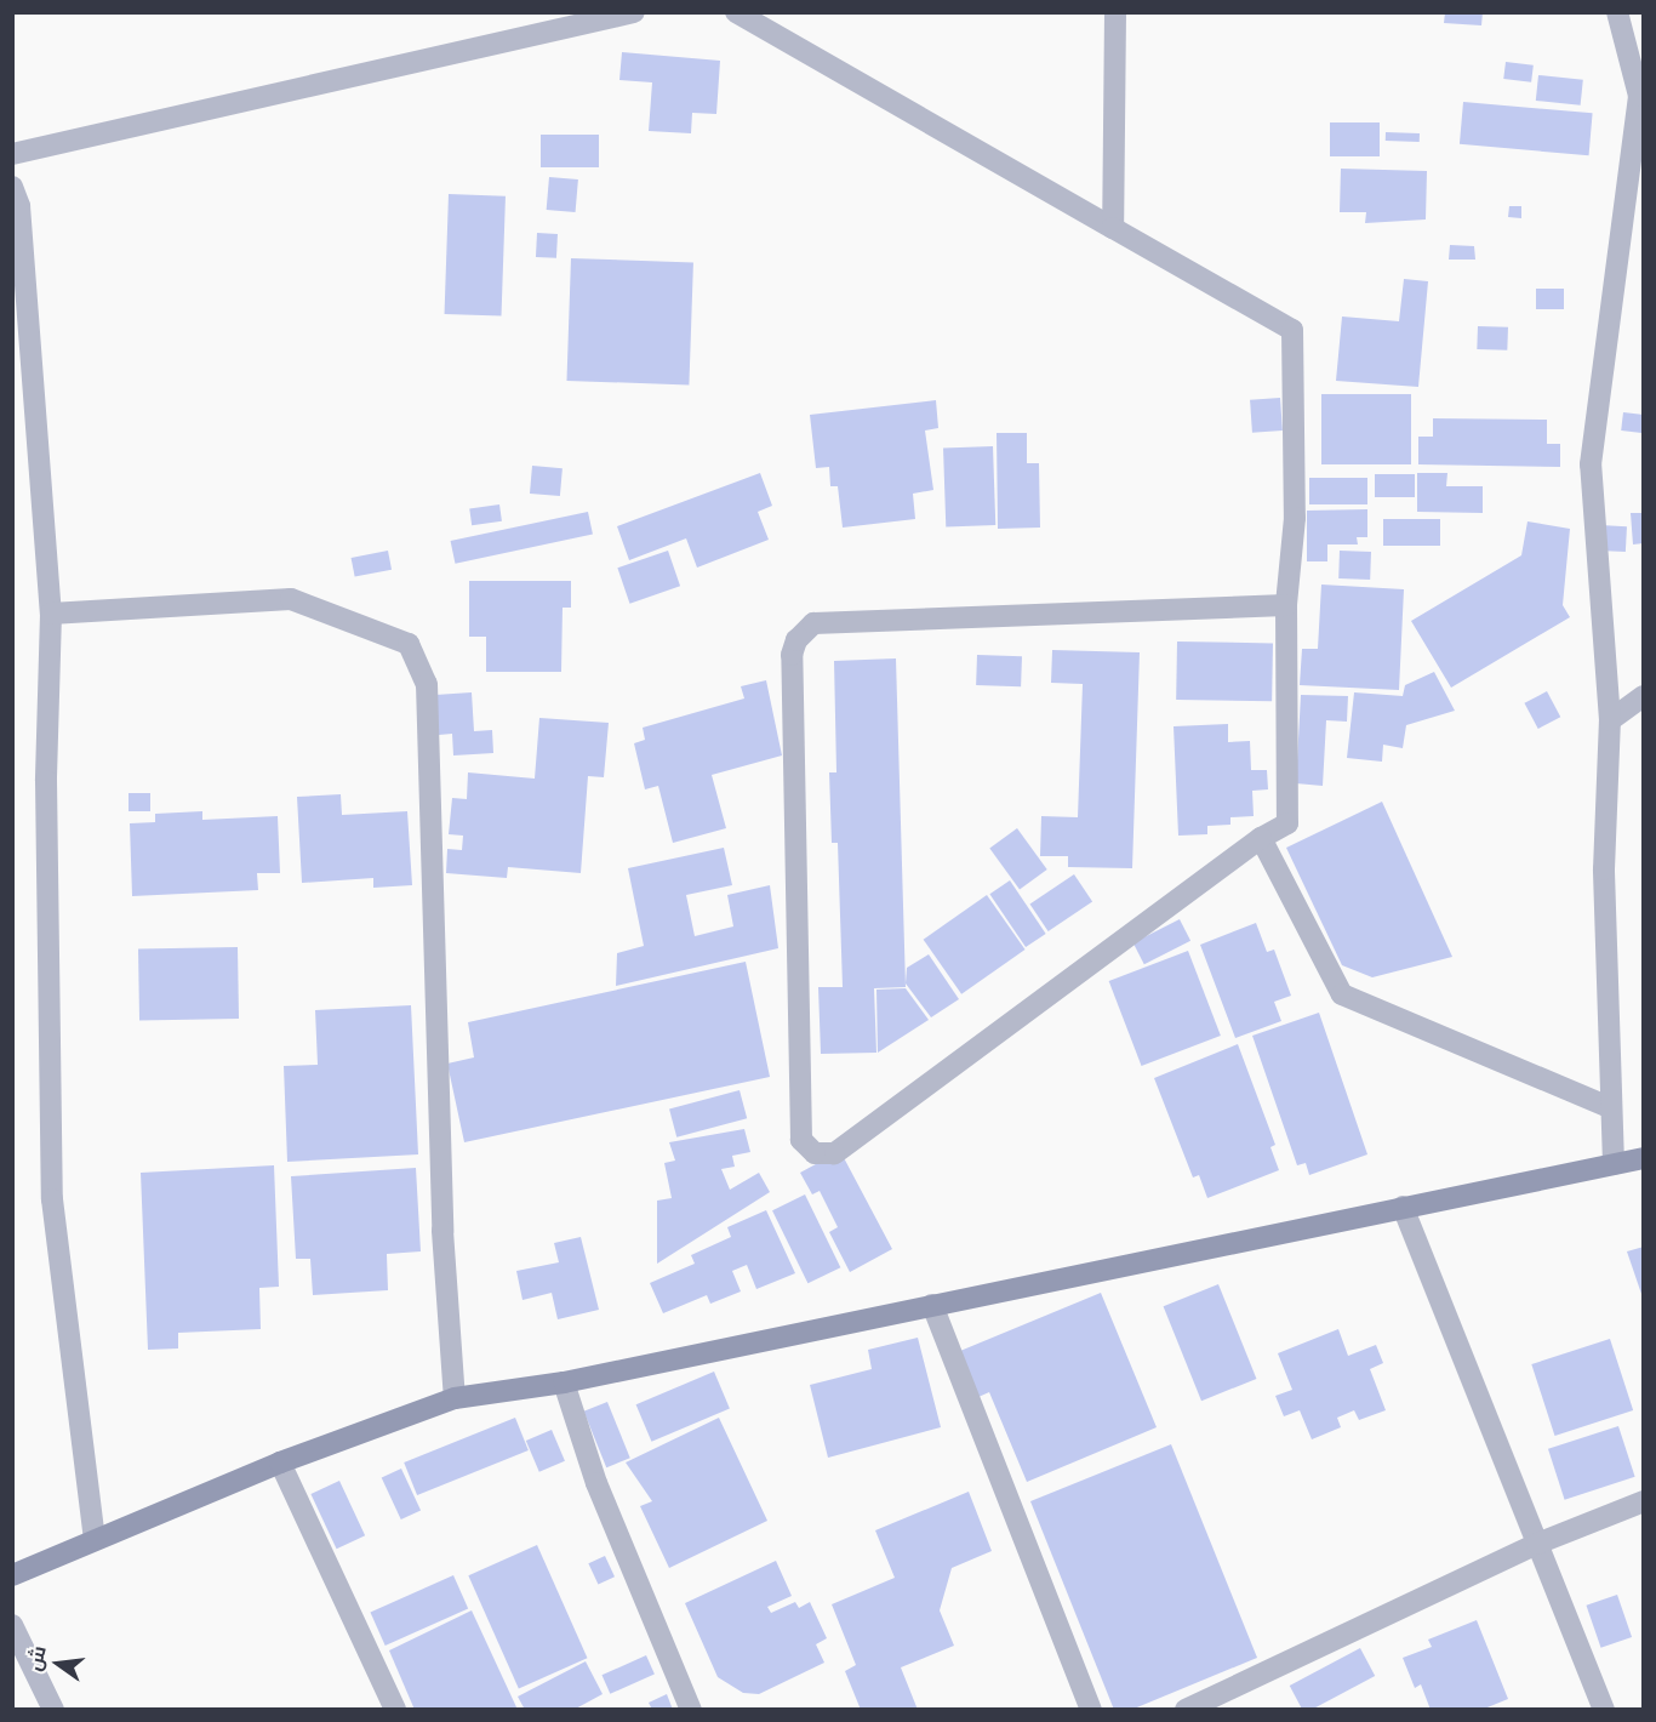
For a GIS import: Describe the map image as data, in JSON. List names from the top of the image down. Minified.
{"north":"left"}
